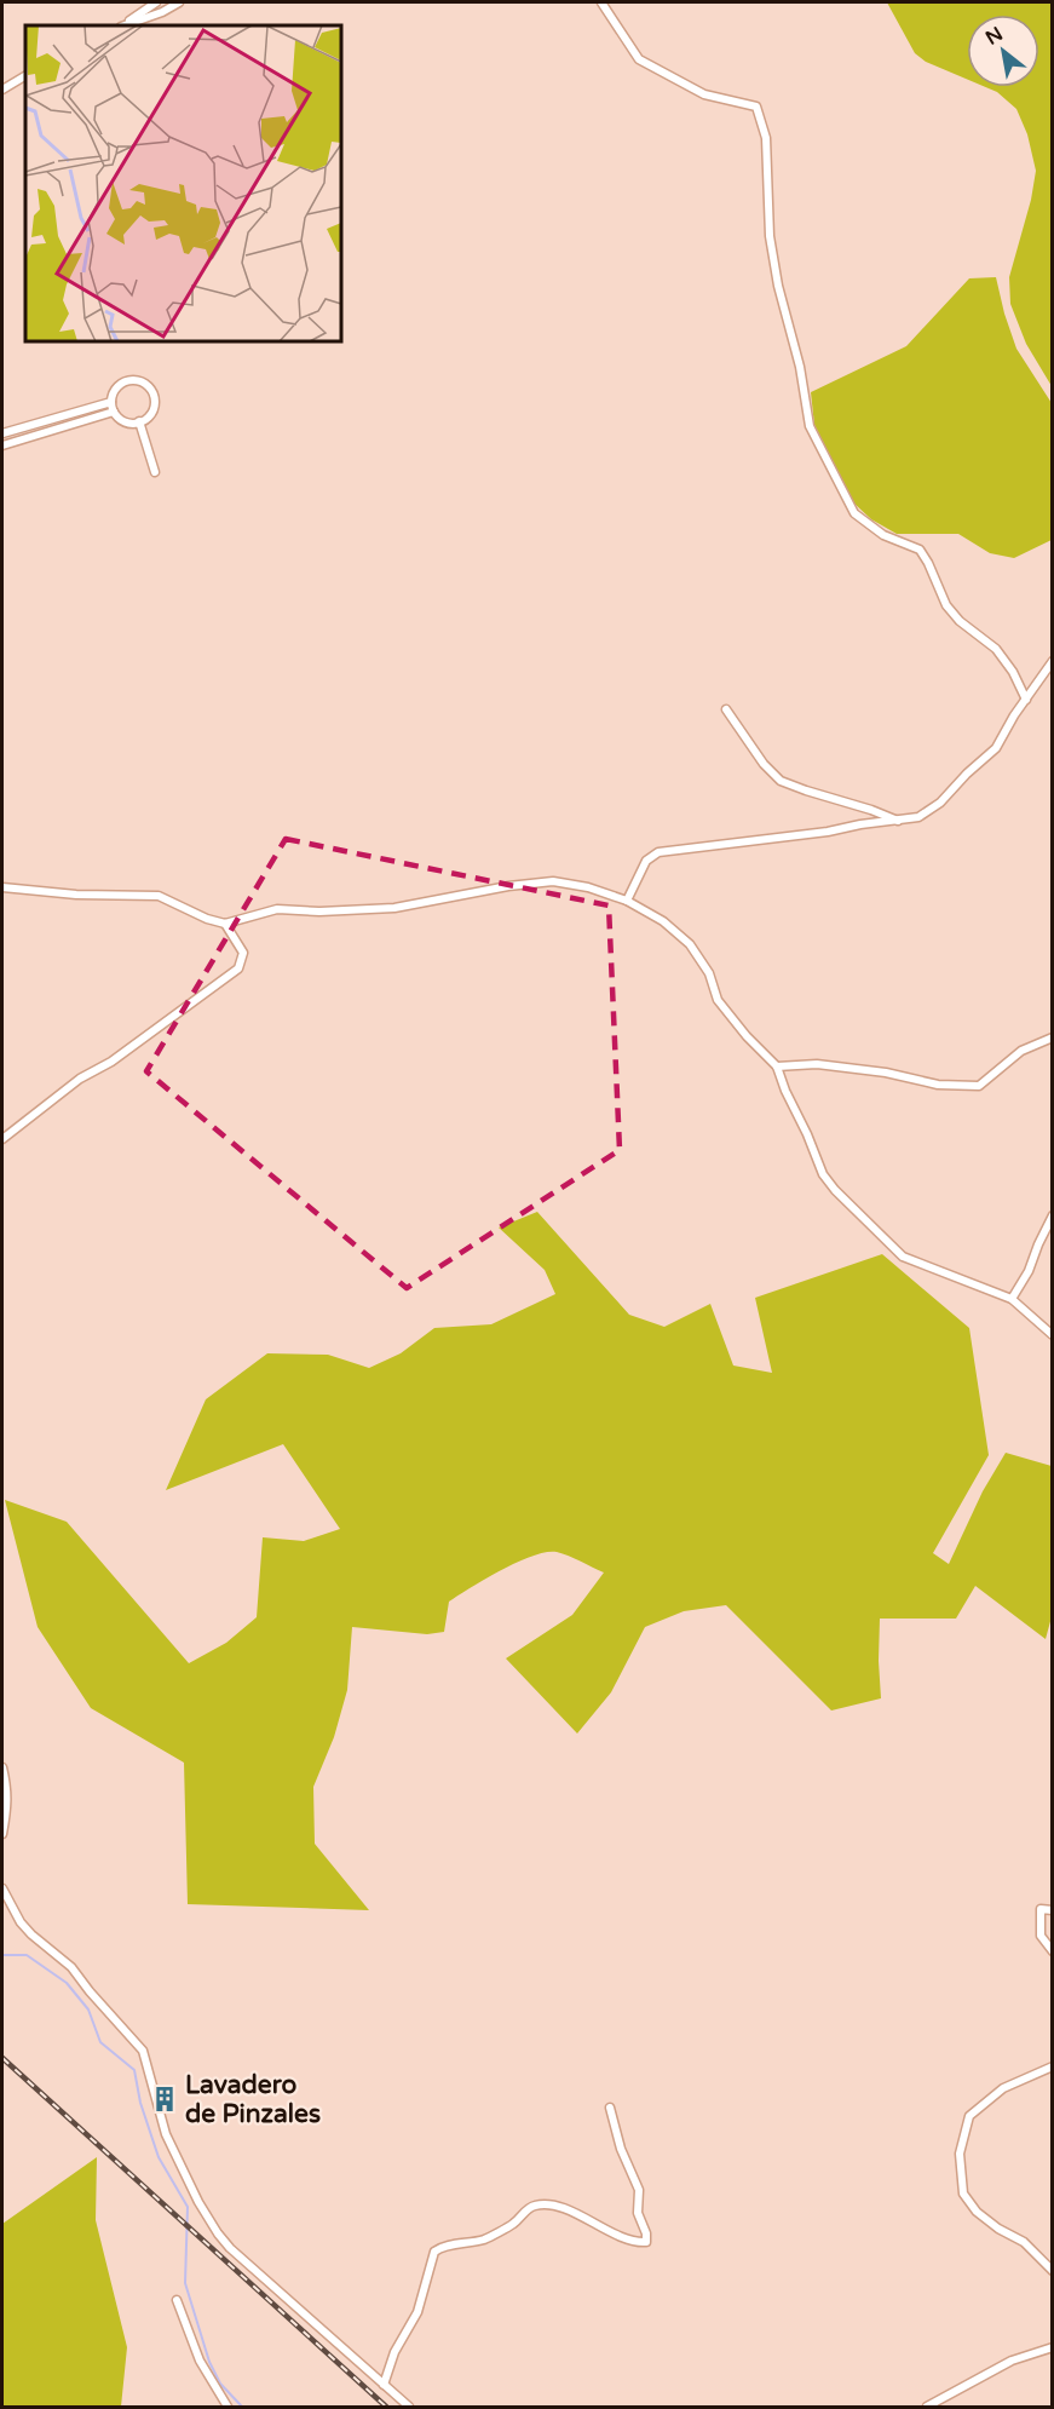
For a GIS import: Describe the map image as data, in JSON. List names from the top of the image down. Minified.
{"places":{"building":["Lavadero de Pinzales"]},"north":"top left"}
